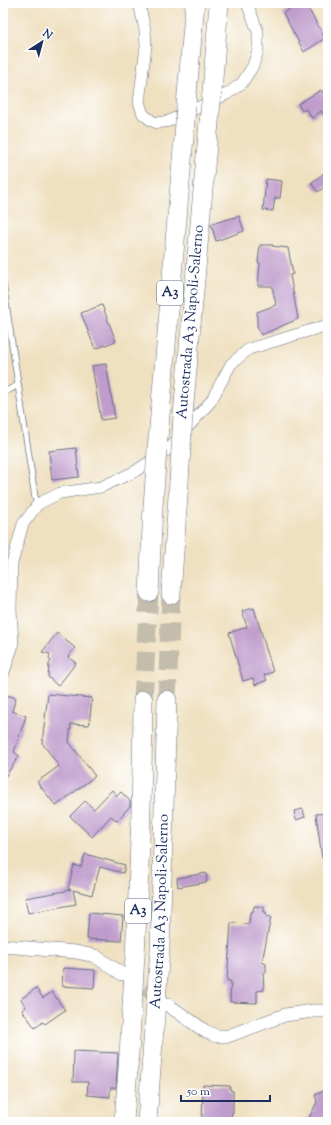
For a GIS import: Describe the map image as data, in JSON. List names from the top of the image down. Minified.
{"streets":{"highway":["A3","Autostrada A3 Napoli-Salerno"]},"scale_bar":"50 m","north":"top right"}
